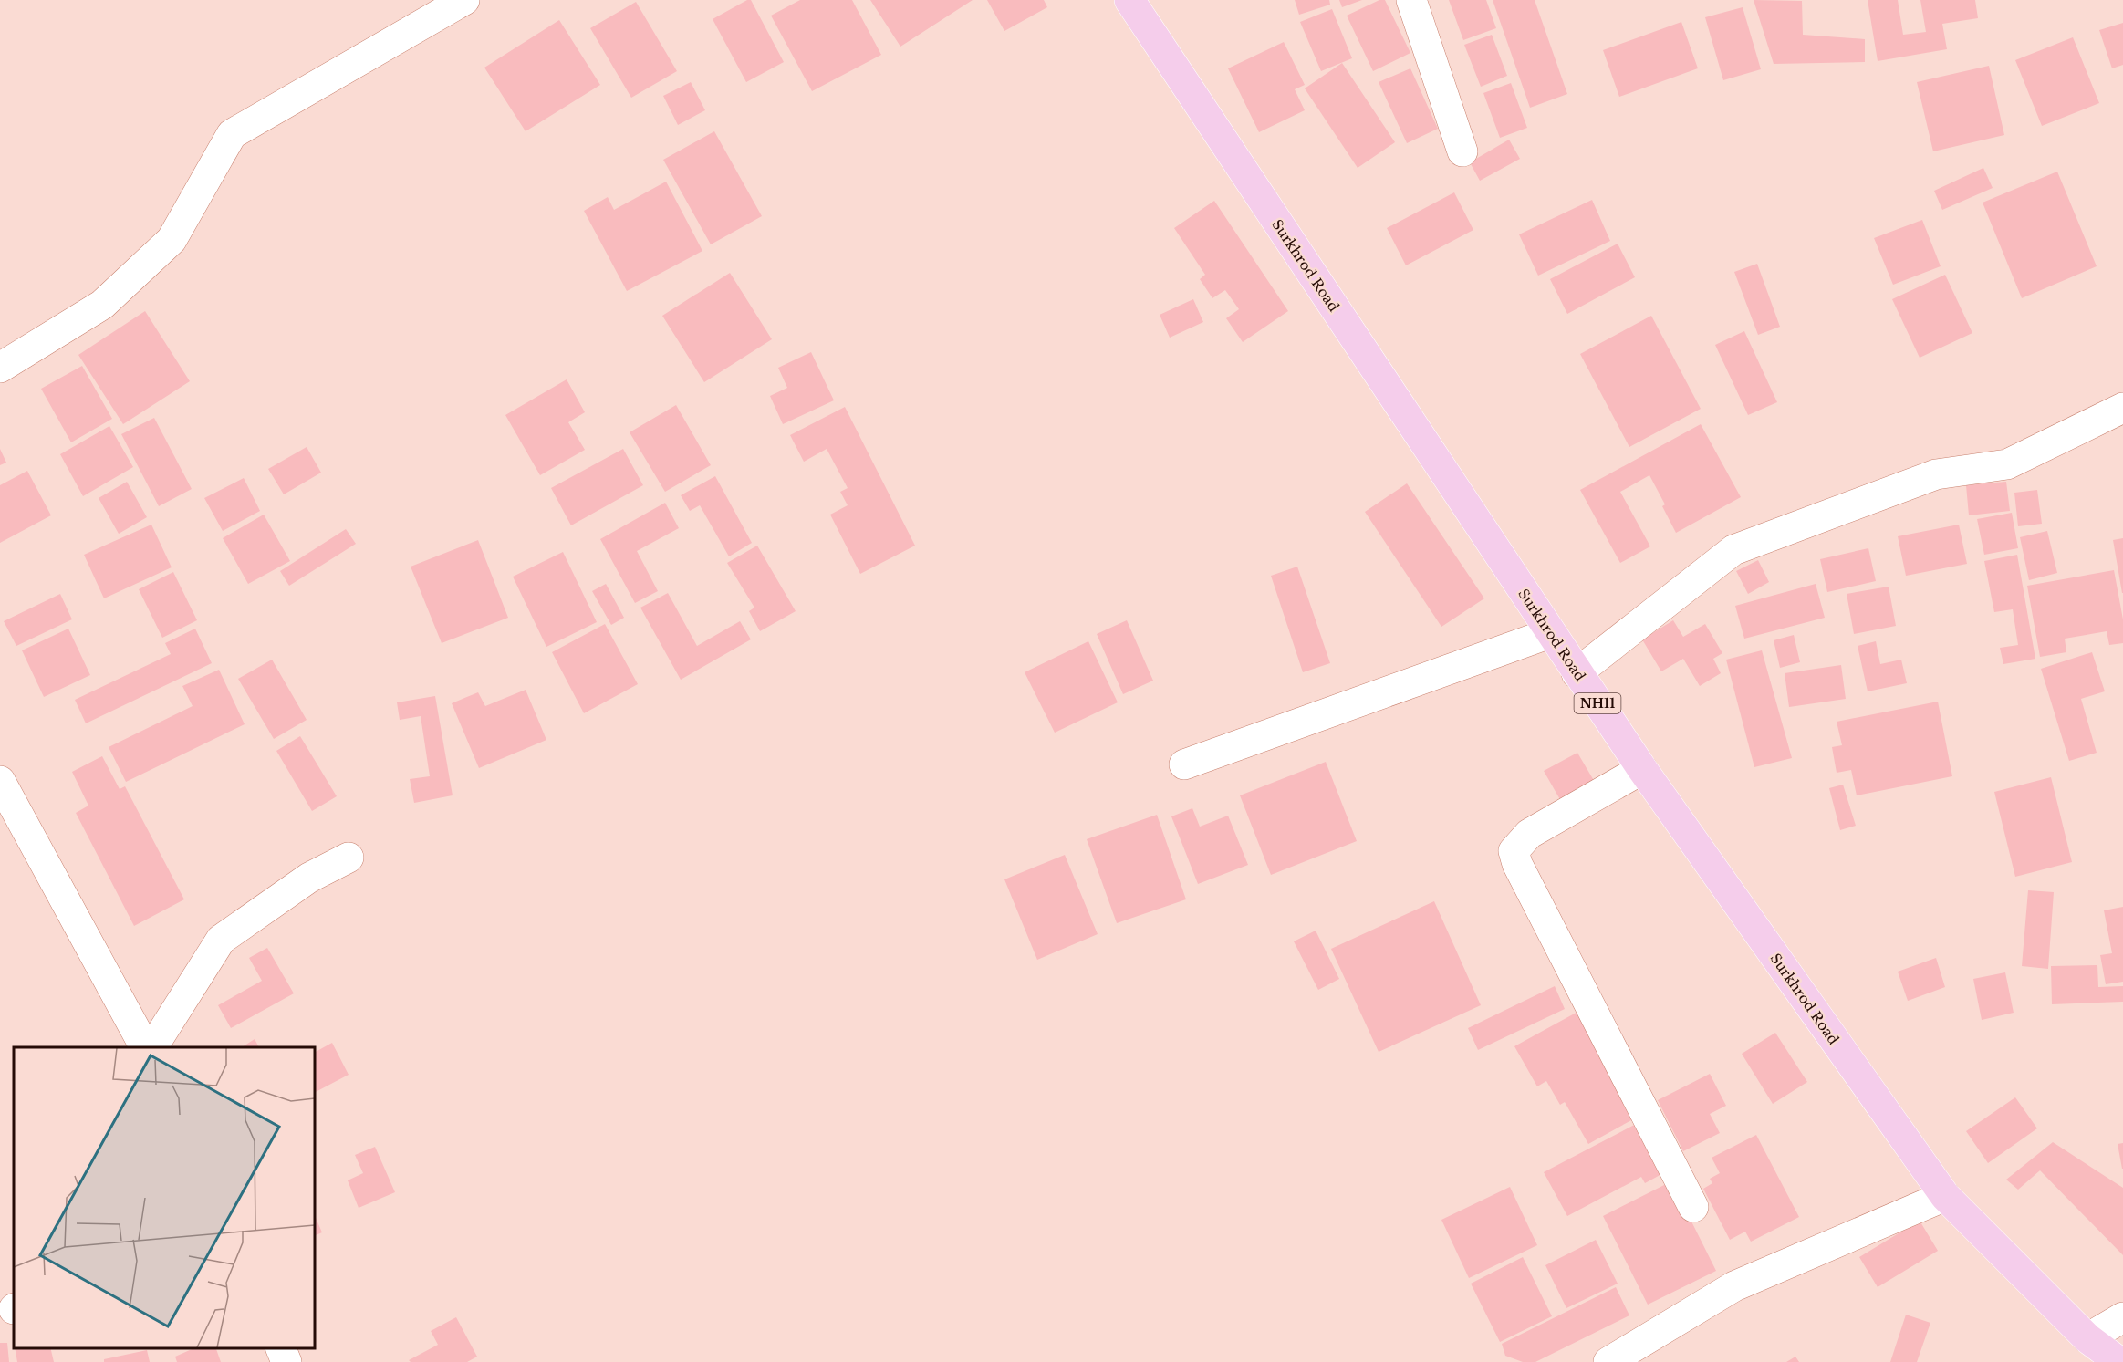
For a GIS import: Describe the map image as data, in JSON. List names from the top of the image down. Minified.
{"streets":{"main road":["Surkhrod Road","NH11"]}}
